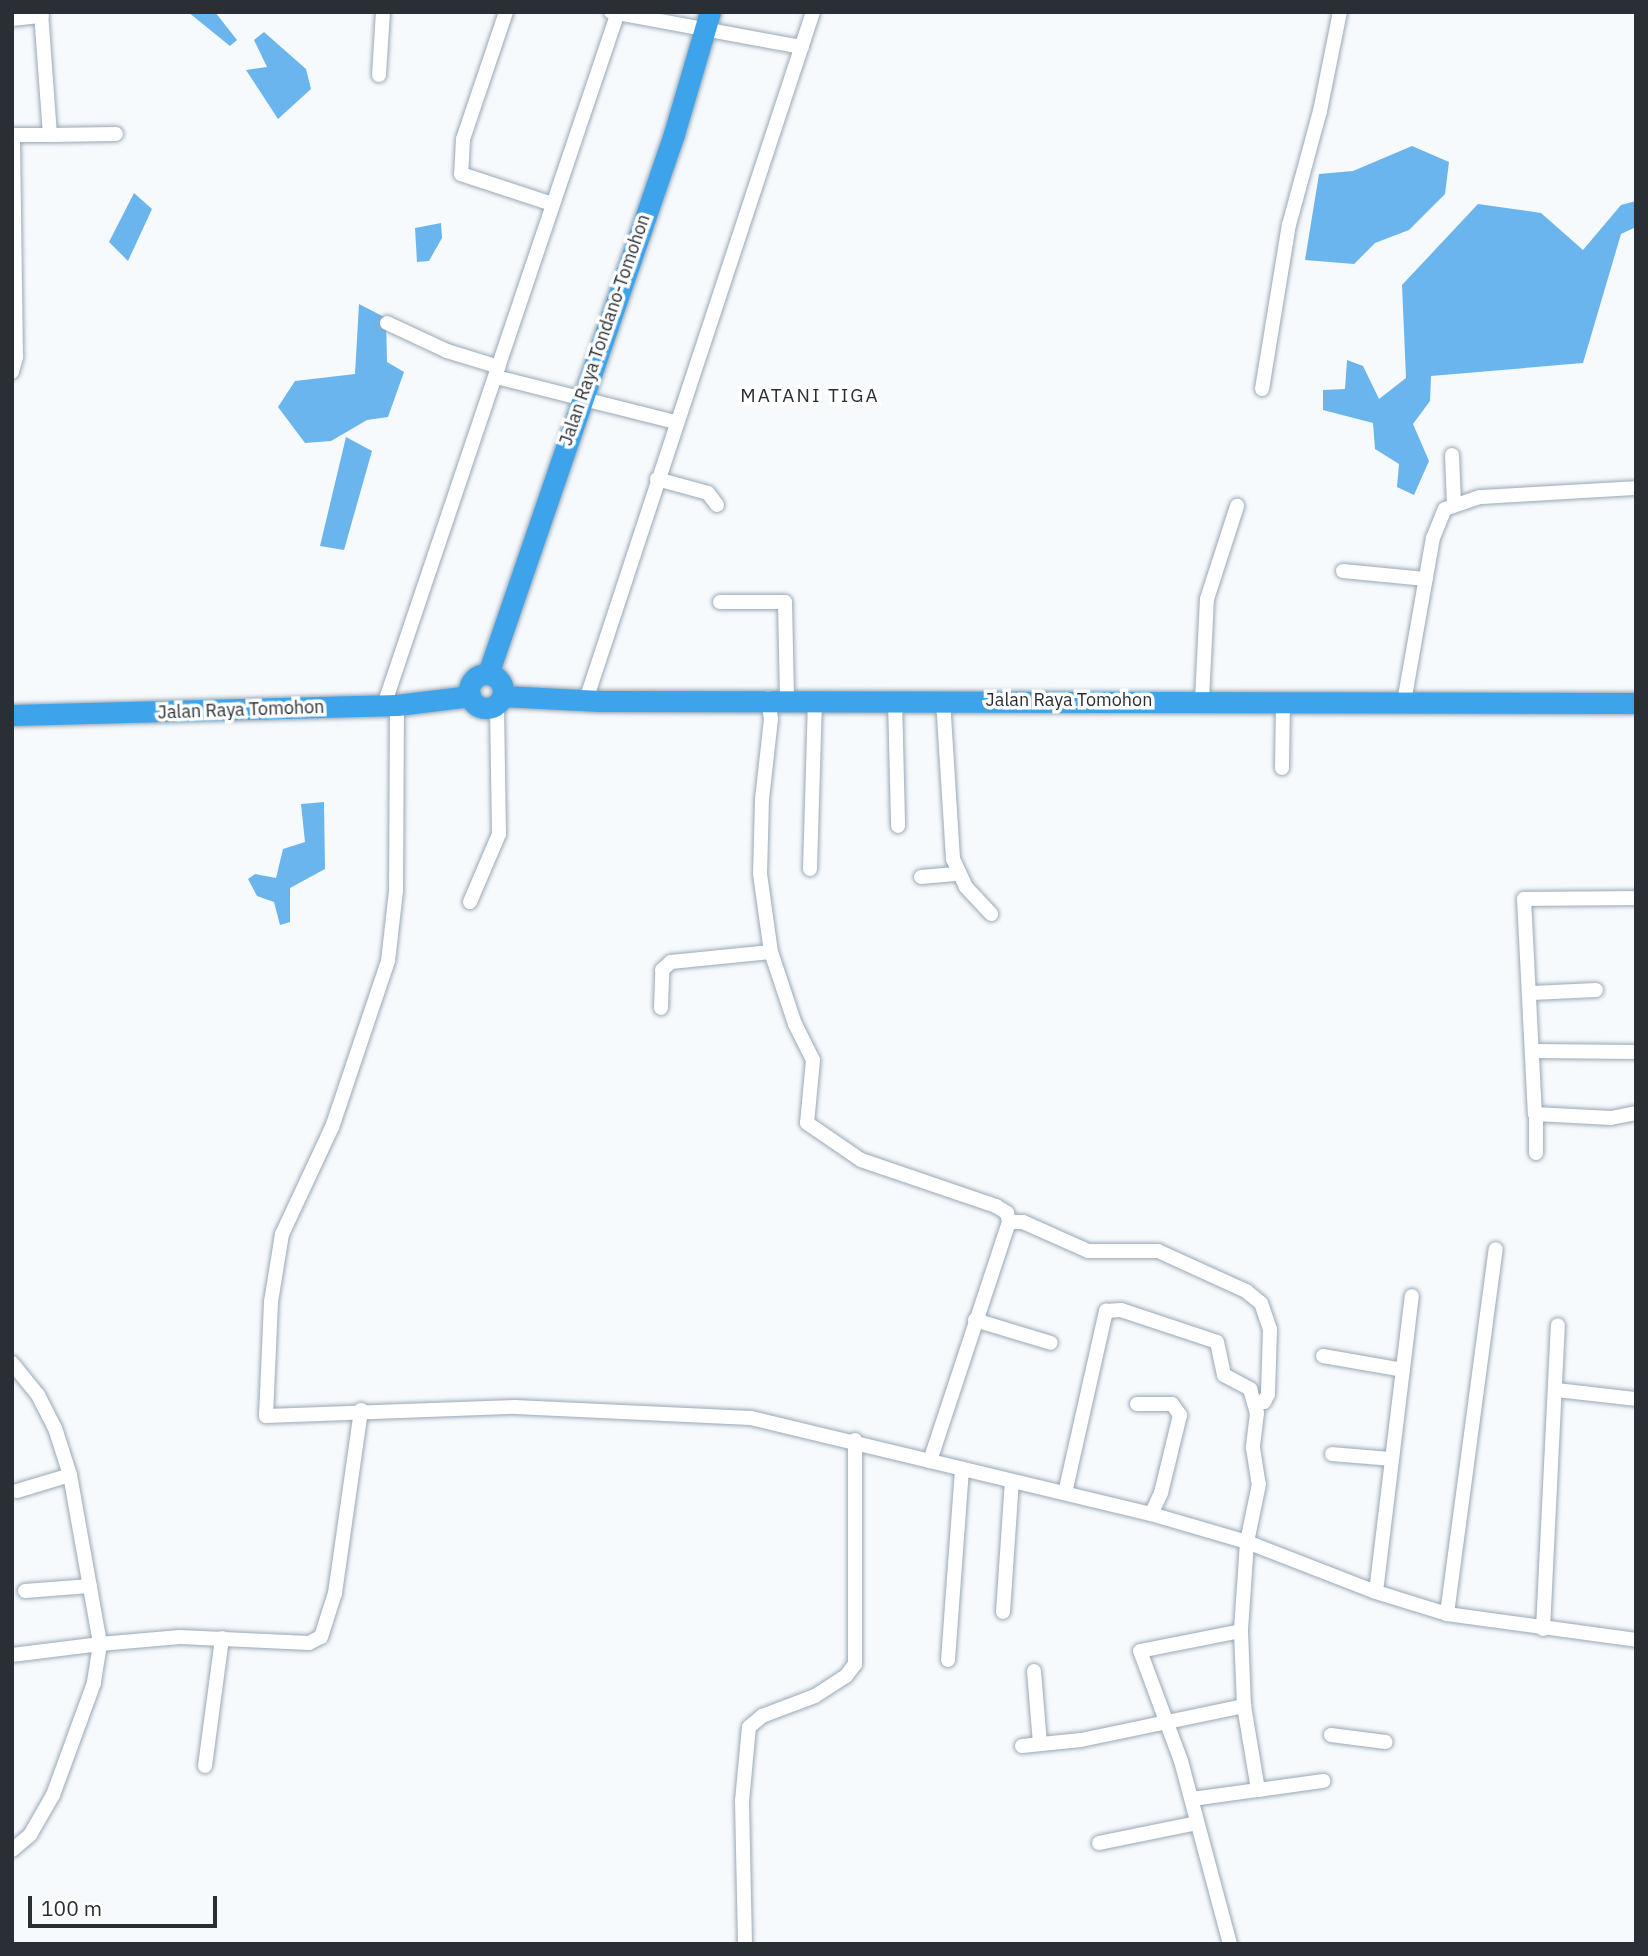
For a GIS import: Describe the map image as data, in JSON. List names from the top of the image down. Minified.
{"streets":{"highway":["Jalan Raya Tondano-Tomohon","Jalan Raya Tomohon"]},"crossings":[["Jalan Raya Tondano-Tomohon","Jalan Raya Tomohon"]],"districts":["MATANI TIGA"],"scale_bar":"100 m"}
